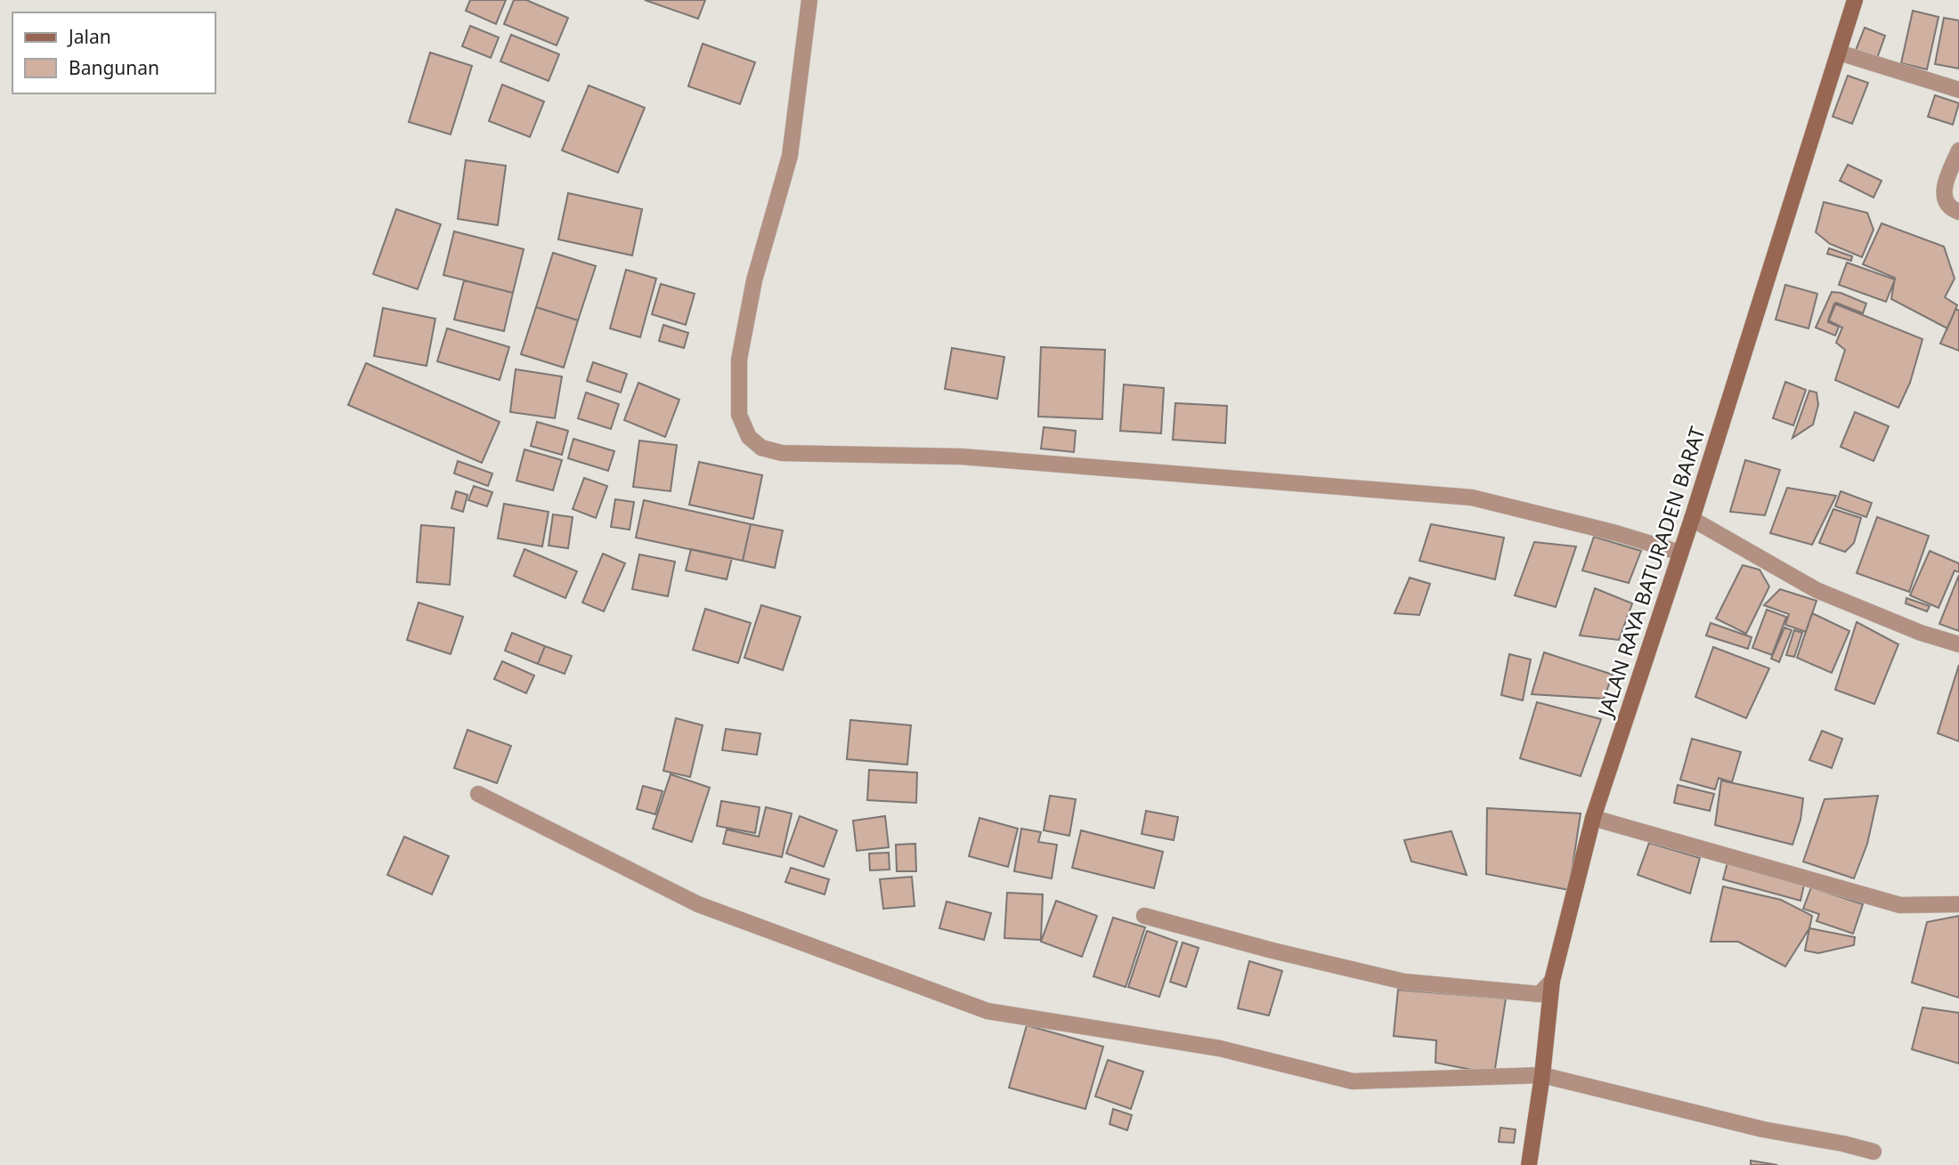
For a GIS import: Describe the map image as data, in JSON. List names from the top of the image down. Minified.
{"streets":{"street":["JALAN RAYA BATURADEN BARAT"]},"legend":["Jalan","Bangunan"]}
